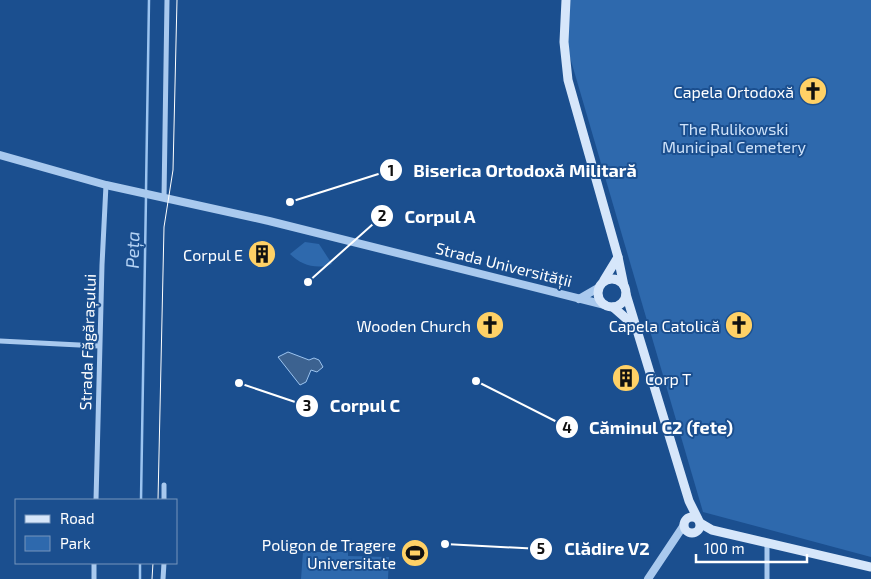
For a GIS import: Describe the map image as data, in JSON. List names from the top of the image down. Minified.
{"streets":{"main road":["Strada Universității"],"street":["Strada Făgărașului"]},"crossings":[["Strada Universității","Strada Făgărașului"]],"water":["Peța"],"parks":["The Rulikowski Municipal Cemetery"],"places":{"church":["Capela Ortodoxă","Wooden Church","Capela Catolică"],"other":["Biserica Ortodoxă Militară","Corpul A","Căminul C2 (fete)","Corpul C","Clădire V2"],"building":["Corpul E","Corp T"],"sports":["Poligon de Tragere Universitate"]},"legend":["Road","Park"],"scale_bar":"100 m"}
